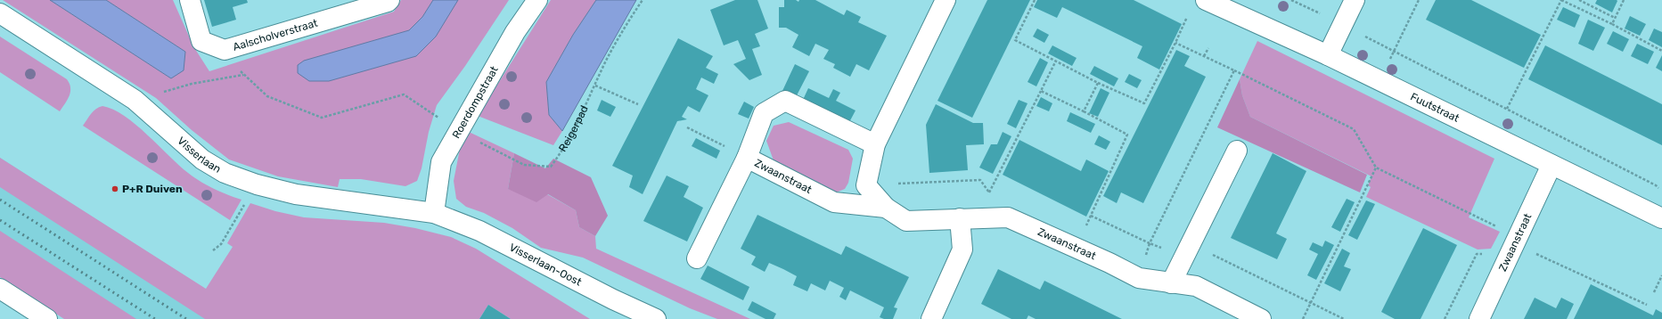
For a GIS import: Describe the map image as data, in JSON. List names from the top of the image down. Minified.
{"streets":{"street":["Aalscholverstraat","Roerdompstraat","Fuutstraat","Visserlaan","Zwaanstraat","Visserlaan-Oost"],"path":["Reigerpad"]},"crossings":[["Roerdompstraat","Reigerpad"],["Roerdompstraat","Visserlaan"],["Roerdompstraat","Visserlaan-Oost"],["Fuutstraat","Zwaanstraat"],["Visserlaan","Visserlaan-Oost"]],"places":["P+R Duiven"]}
